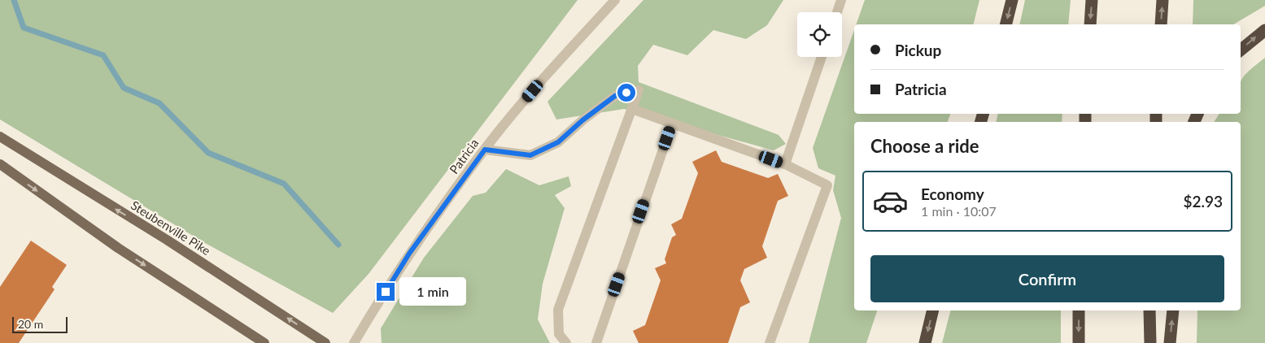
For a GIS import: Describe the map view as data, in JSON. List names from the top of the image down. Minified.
{"streets":{"main road":["Steubenville Pike"],"street":["Patricia"]},"scale_bar":"20 m","page":{"banner":["Pickup","Patricia"],"heading":"Choose a ride","list":[{"name":"Economy","note":"1 min · 10:07","value":"$2.93"}],"buttons":"Confirm","bubble":"1 min","scale":"20 m"}}
